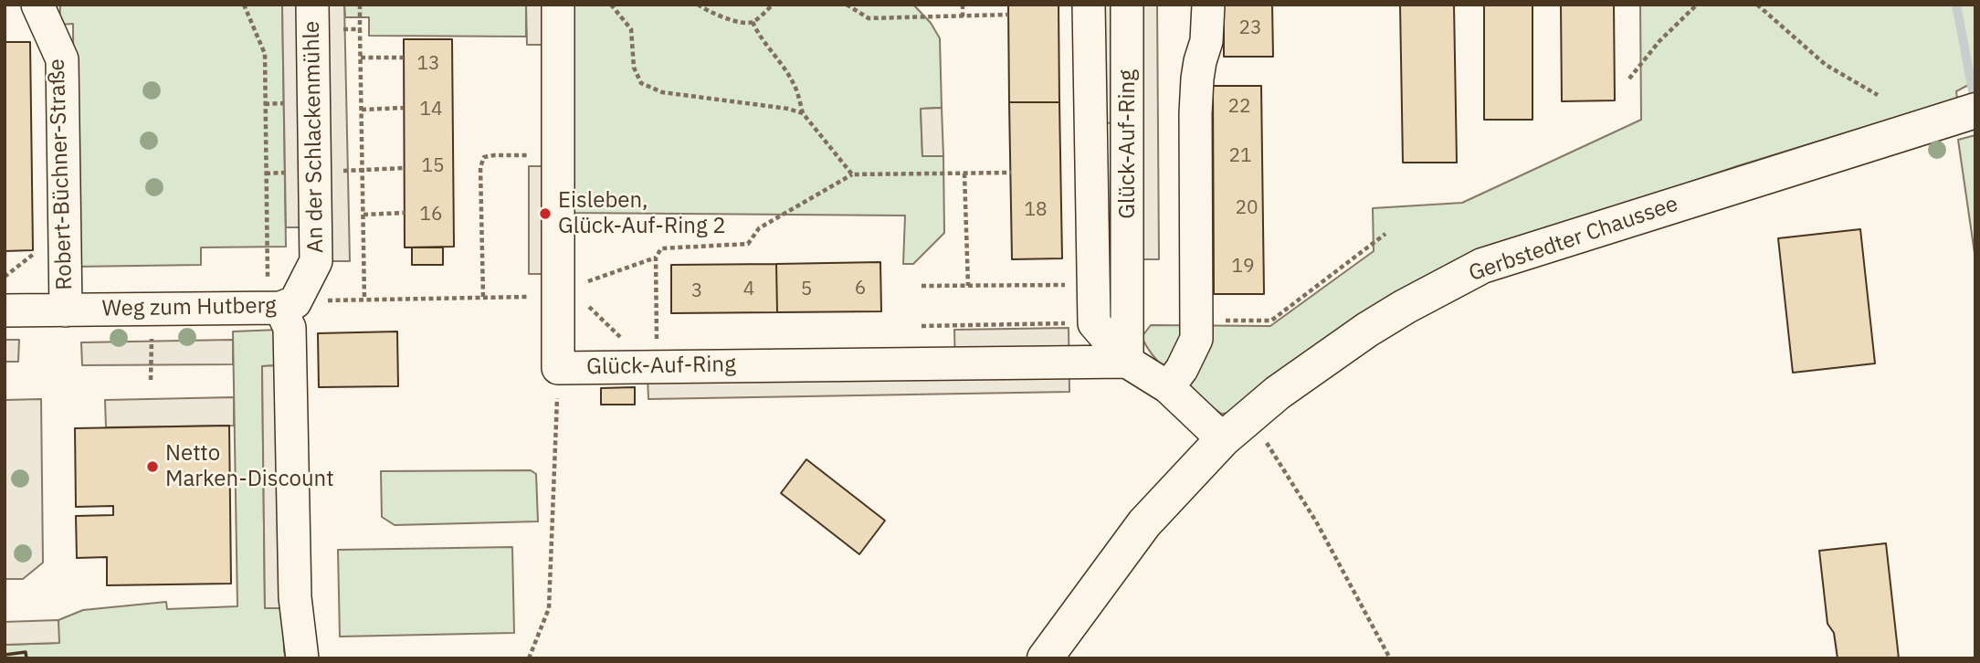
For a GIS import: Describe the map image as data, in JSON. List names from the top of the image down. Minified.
{"streets":{"main road":["Gerbstedter Chaussee"],"street":["An der Schlackenmühle","Glück-Auf-Ring","Robert-Büchner-Straße","Weg zum Hutberg"]},"crossings":[["An der Schlackenmühle","Weg zum Hutberg"],["Robert-Büchner-Straße","Weg zum Hutberg"]],"places":["Eisleben, Glück-Auf-Ring 2","Netto Marken-Discount"],"house_numbers":["23","13","22","14","21","15","20","18","16","19","6","4","5","3"]}
